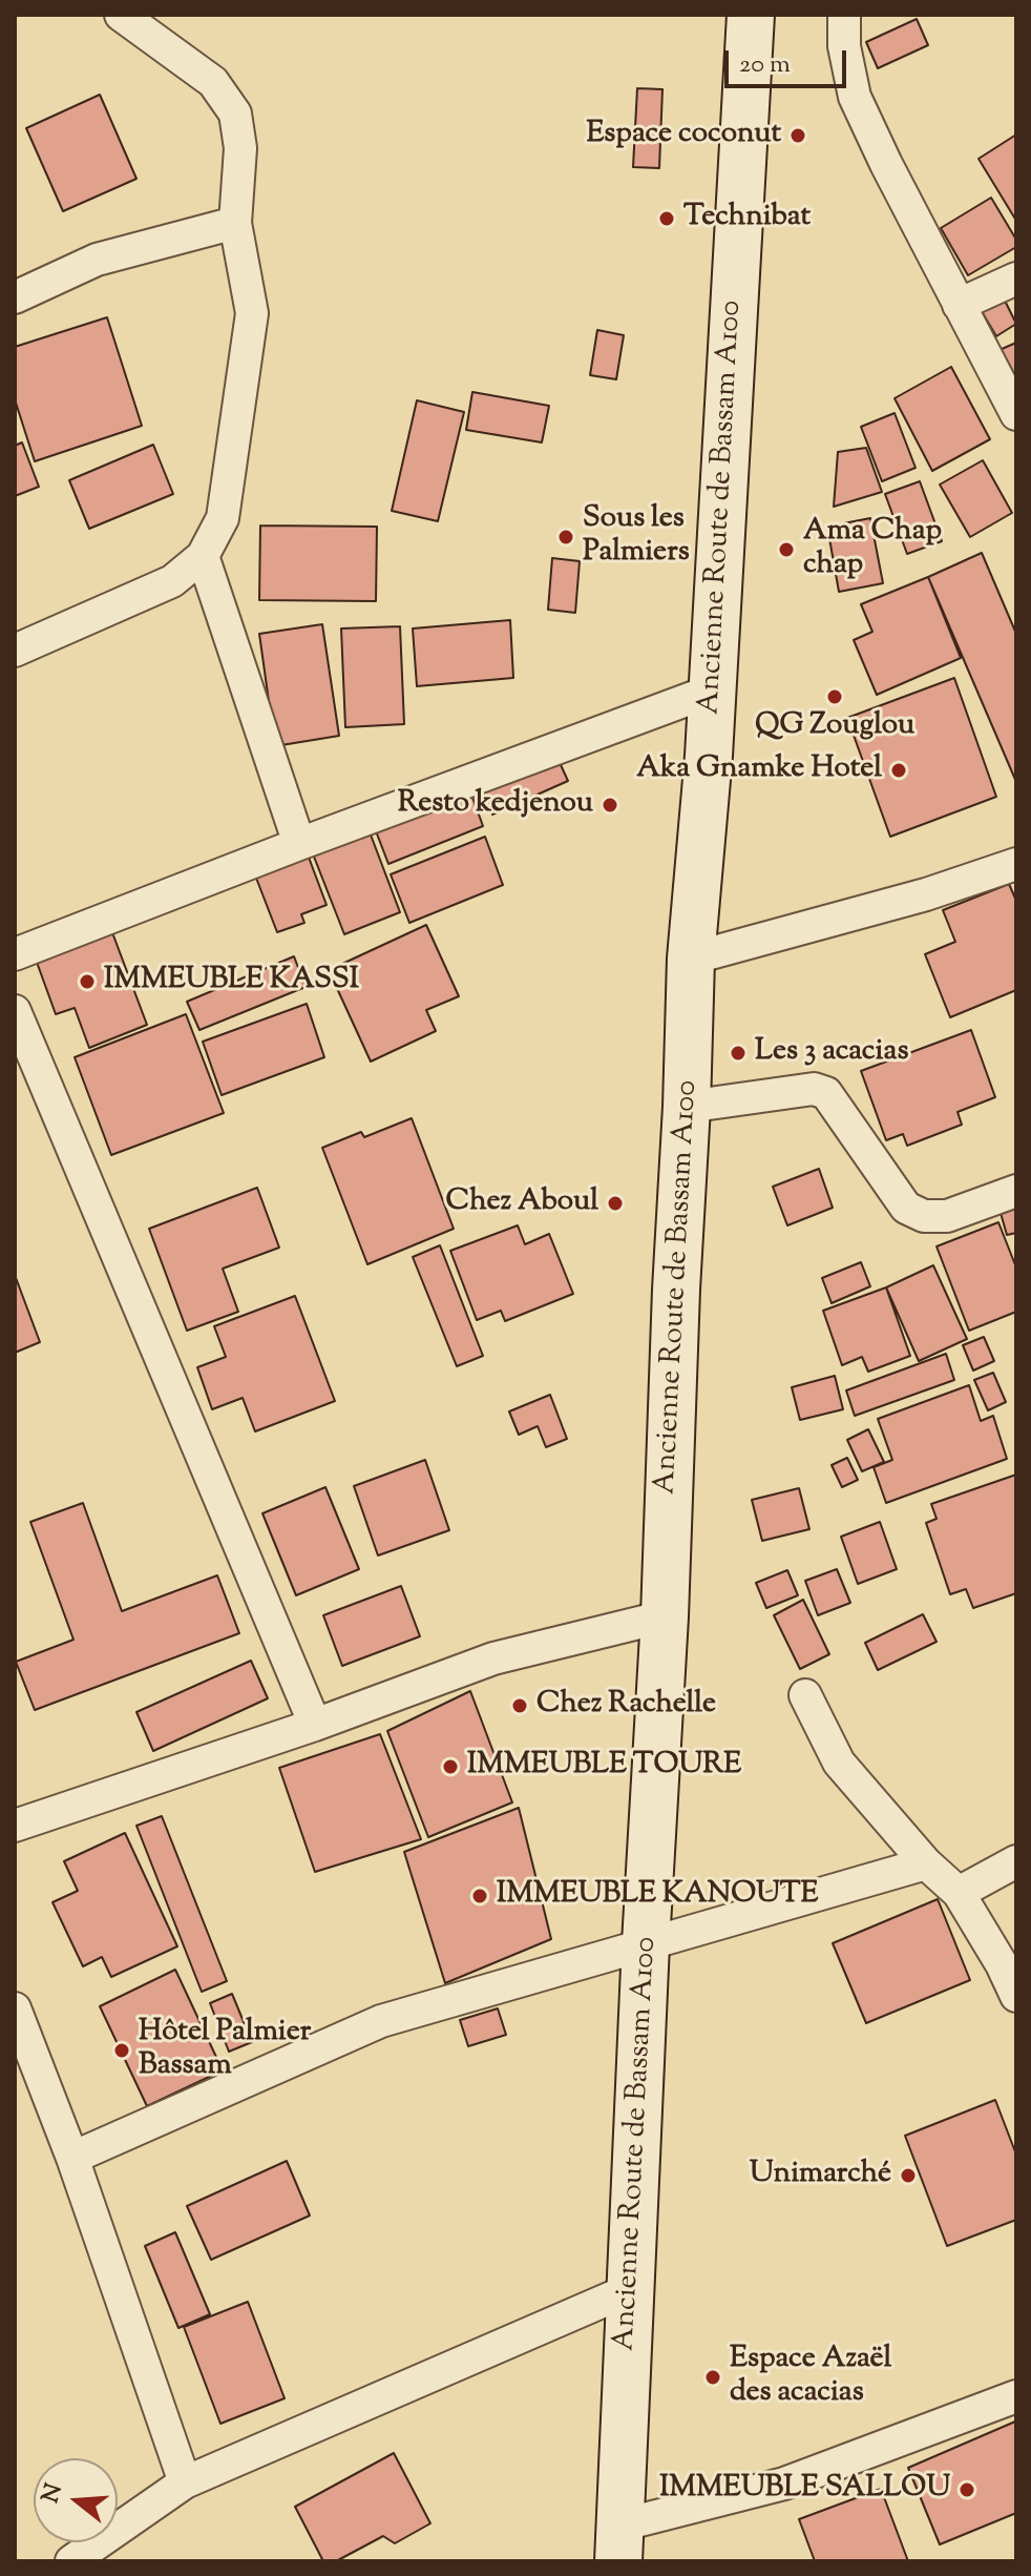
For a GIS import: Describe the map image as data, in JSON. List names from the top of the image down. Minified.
{"streets":{"main road":["Ancienne Route de Bassam A100"]},"places":["Espace coconut","Technibat","Sous les Palmiers","Ama Chap chap","QG Zouglou","Aka Gnamke Hotel","Resto kedjenou","IMMEUBLE KASSI","Les 3 acacias","Chez Aboul","Chez Rachelle","IMMEUBLE TOURE","IMMEUBLE KANOUTE","Hôtel Palmier Bassam","Unimarché","Espace Azaël des acacias","IMMEUBLE SALLOU"],"scale_bar":"20 m","north":"left"}
